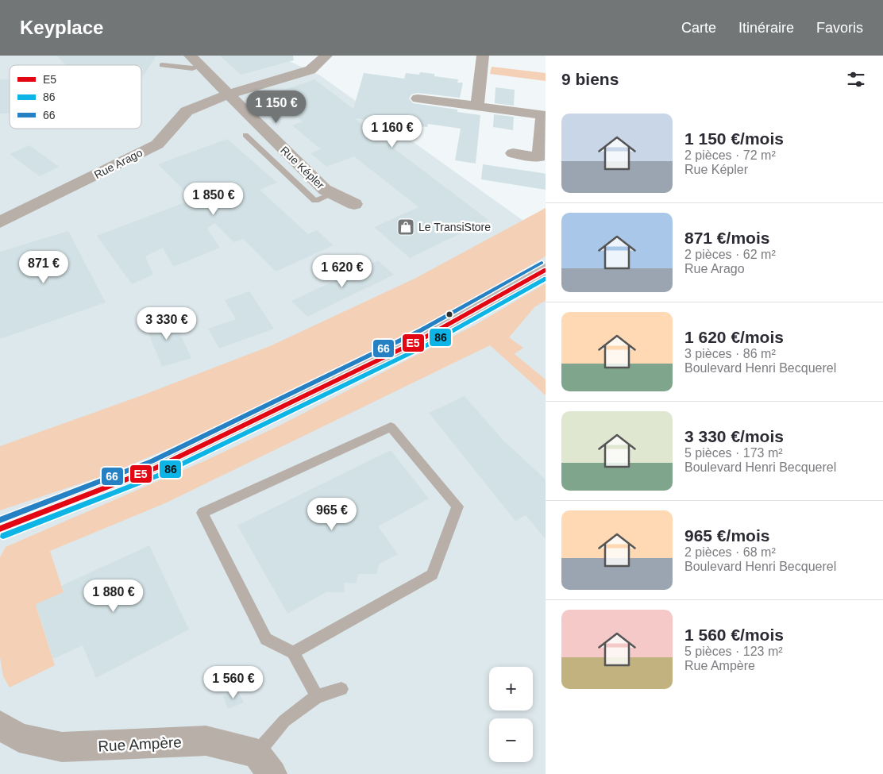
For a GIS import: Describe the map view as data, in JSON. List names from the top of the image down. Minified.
{"streets":{"street":["Rue Arago","Rue Képler","Rue Ampère"]},"crossings":[["Rue Arago","Rue Képler"]],"places":{"shop":["Le TransiStore"]},"lines":["transit line 66","transit line E5","transit line 86"],"legend":["E5","86","66"],"page":{"header":"Keyplace","nav":["Carte","Itinéraire","Favoris"],"heading":"9 biens","price":["1 150 €","1 160 €","1 850 €","871 €","1 620 €","3 330 €","965 €","1 880 €","1 560 €"],"list":[{"name":"1 150 €/mois","note":"2 pièces · 72 m² · Rue Képler"},{"name":"871 €/mois","note":"2 pièces · 62 m² · Rue Arago"},{"name":"1 620 €/mois","note":"3 pièces · 86 m² · Boulevard Henri Becquerel"},{"name":"3 330 €/mois","note":"5 pièces · 173 m² · Boulevard Henri Becquerel"},{"name":"965 €/mois","note":"2 pièces · 68 m² · Boulevard Henri Becquerel"},{"name":"1 560 €/mois","note":"5 pièces · 123 m² · Rue Ampère"}],"map_buttons":["+","−"]}}
